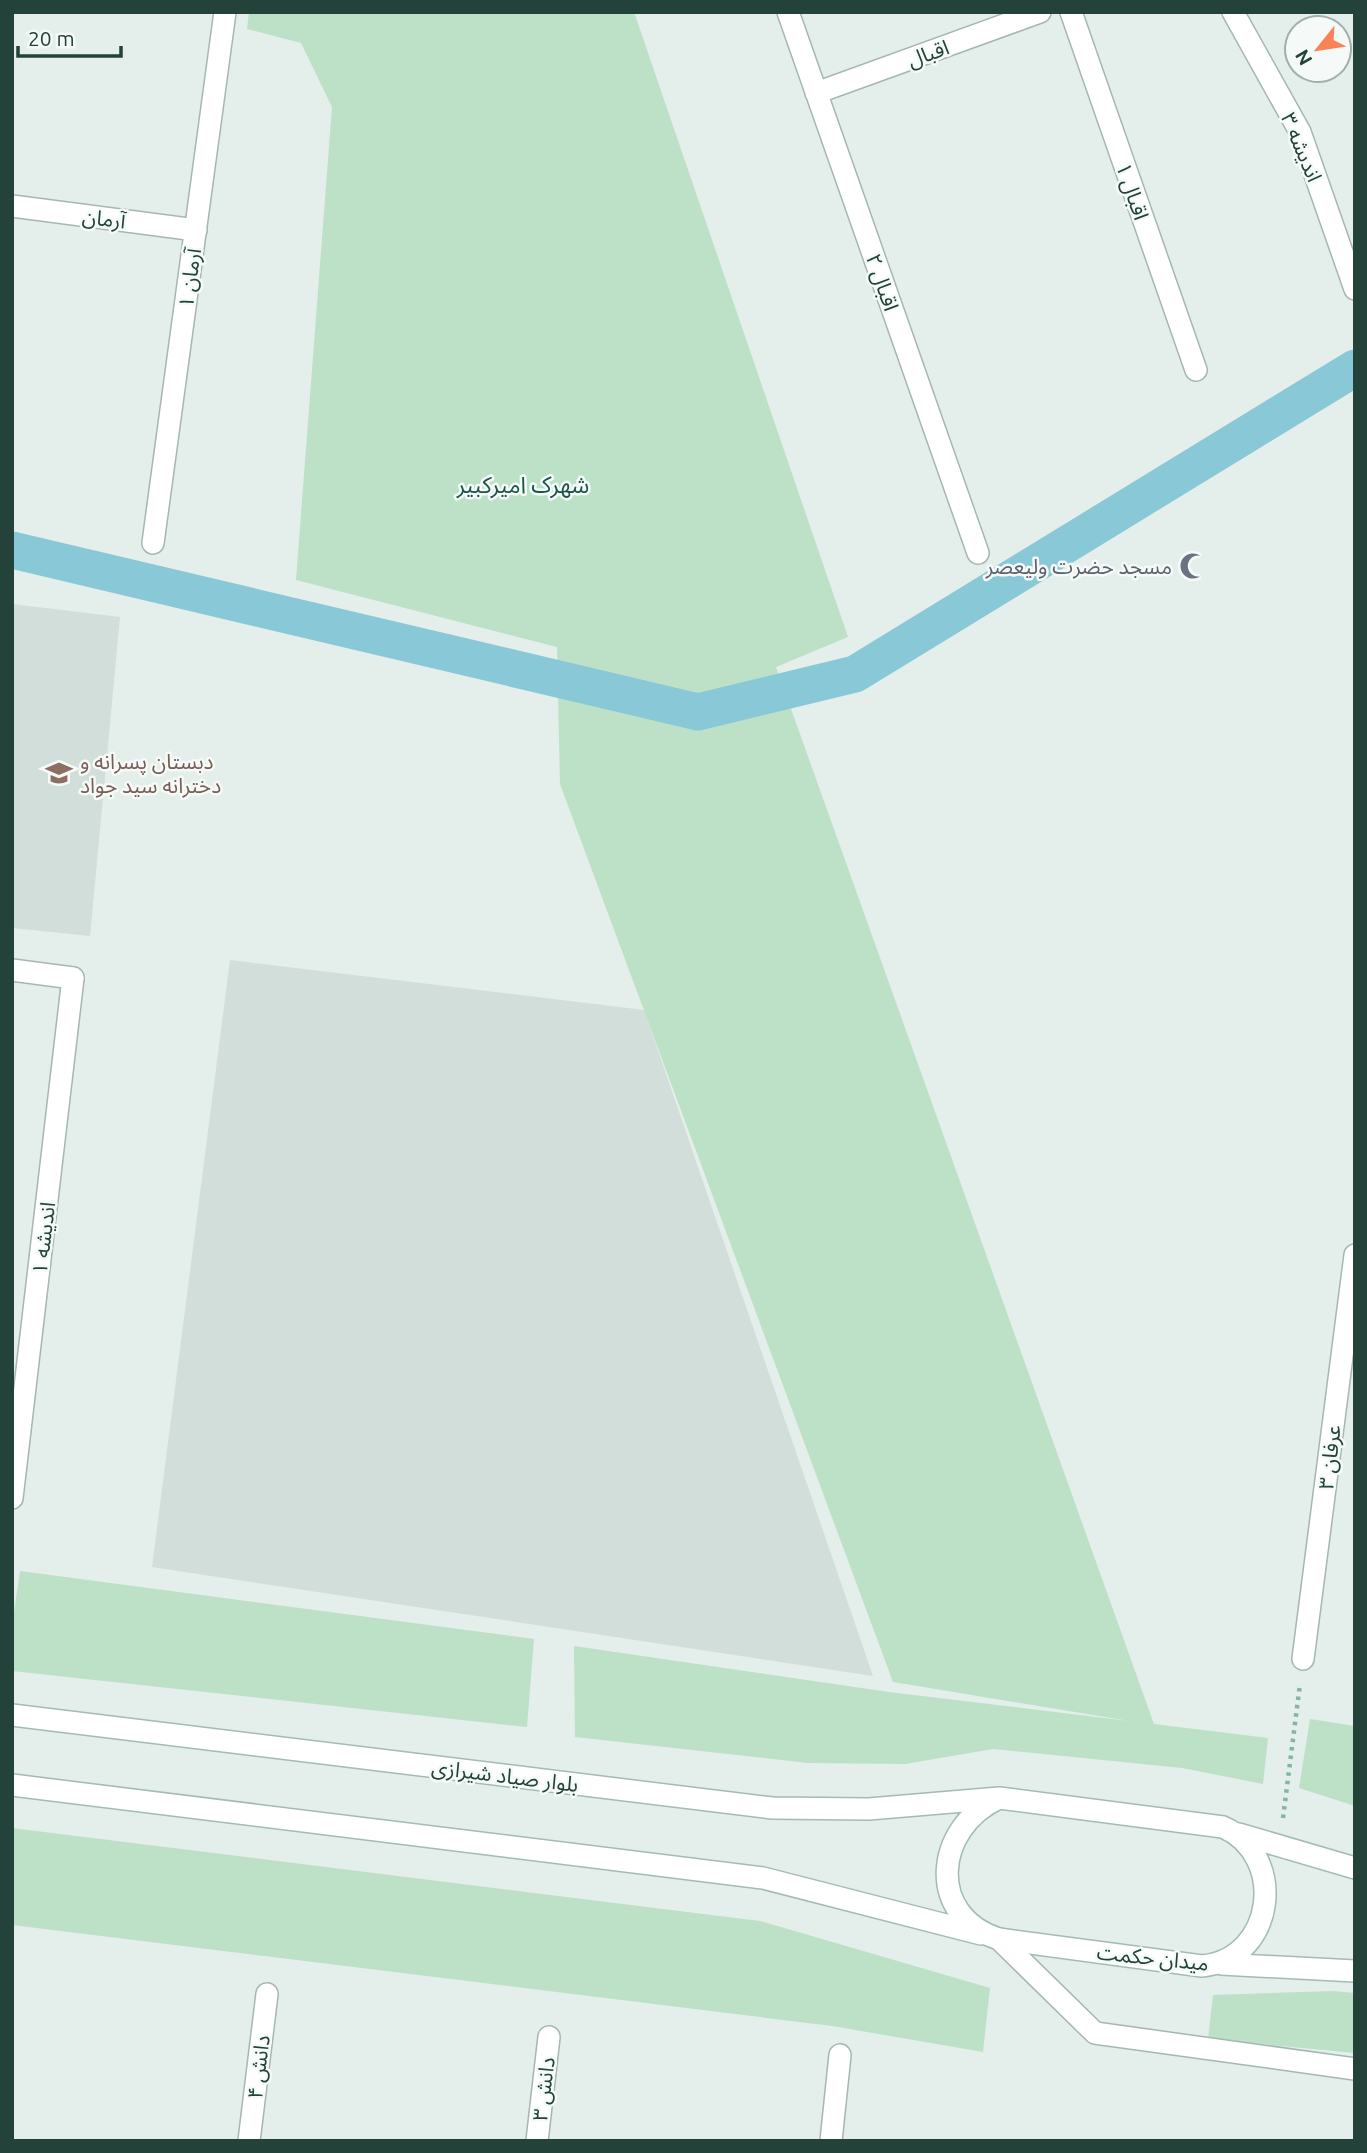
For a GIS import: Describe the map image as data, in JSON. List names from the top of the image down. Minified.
{"streets":{"street":["اقبال","اندیشه ۳","اقبال ۱","آرمان","آرمان ۱","اقبال ۲","اندیشه ۱","عرفان ۳","بلوار صیاد شیرازی","میدان حکمت","دانش ۴","دانش ۳"]},"crossings":[["اقبال","اقبال ۲"],["آرمان","آرمان ۱"]],"districts":["شهرک امیرکبیر"],"places":{"mosque":["مسجد حضرت ولیعصر"],"school or university":["دبستان پسرانه و دخترانه سید جواد"]},"scale_bar":"20 m","north":"bottom left"}
